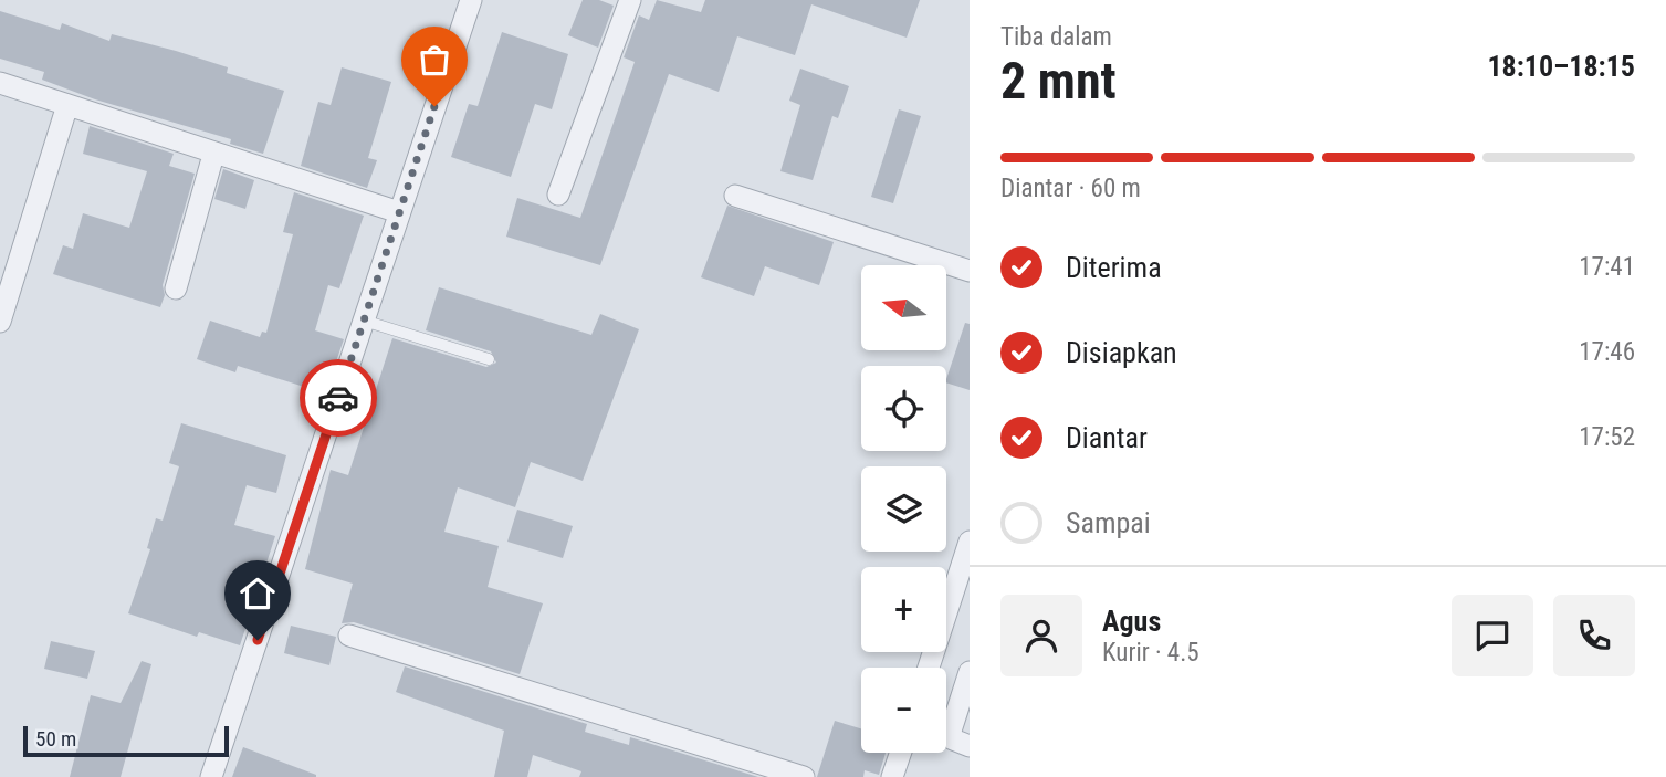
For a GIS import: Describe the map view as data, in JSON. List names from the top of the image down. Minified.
{"scale_bar":"50 m","north":"left","page":{"heading":["2 mnt","Tiba dalam","18:10–18:15"],"panel":["Agus","Kurir · 4.5"],"bar":"Diantar · 60 m","list":[["Diterima","17:41"],["Disiapkan","17:46"],["Diantar","17:52"],"Sampai"],"map_buttons":["+","−"],"scale":"50 m"}}
